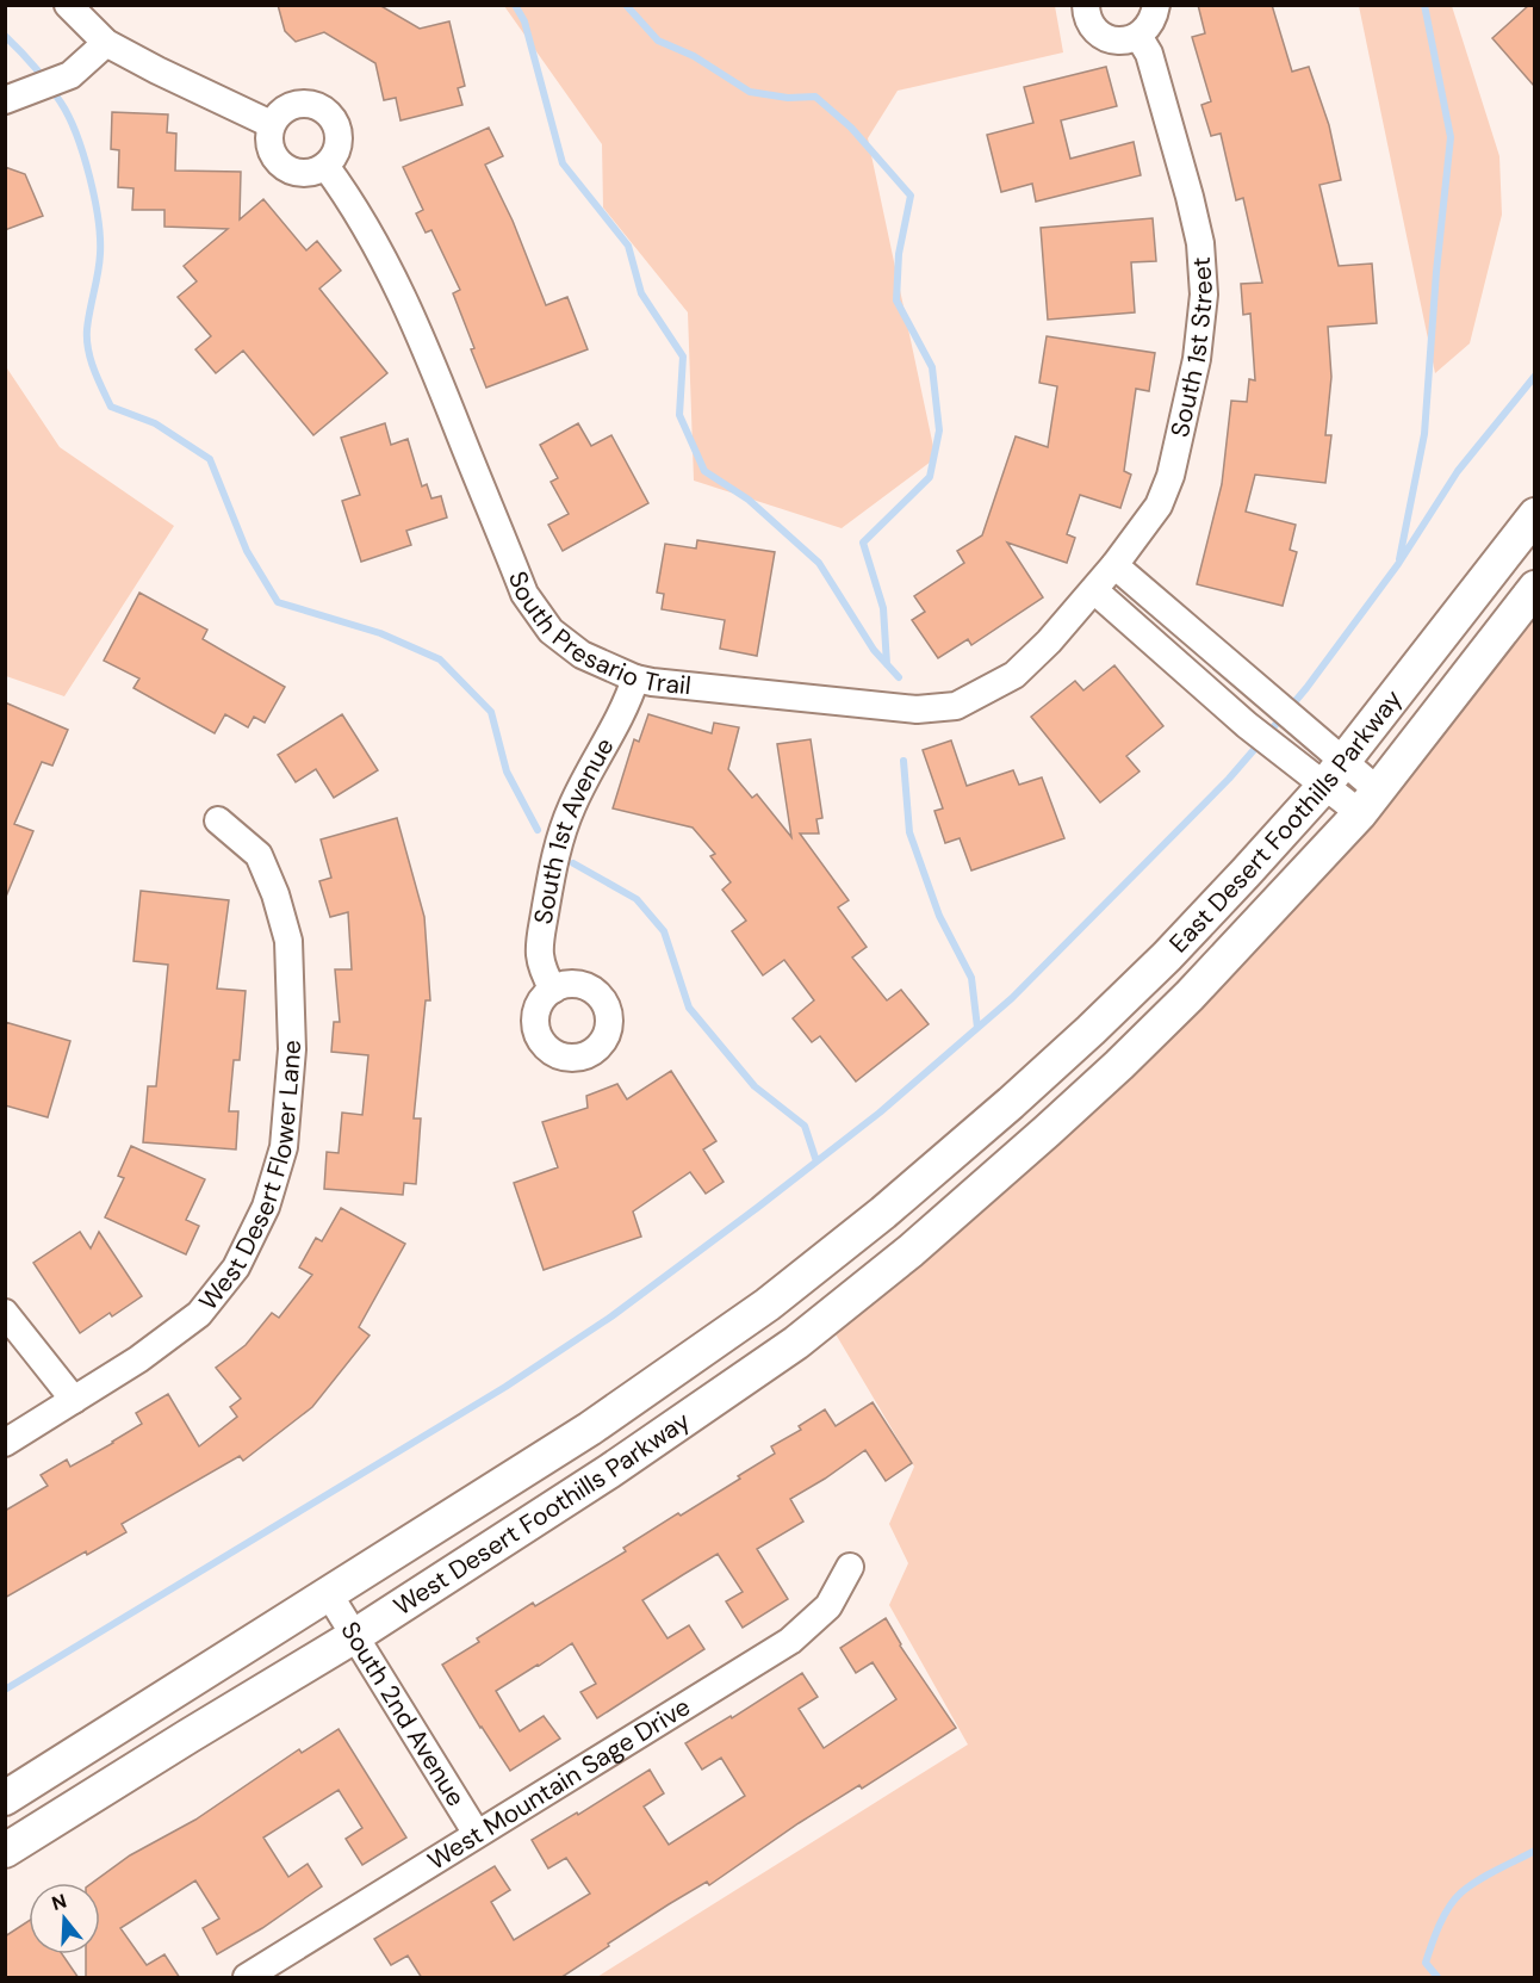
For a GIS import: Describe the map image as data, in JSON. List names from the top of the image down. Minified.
{"streets":{"street":["South 1st Street","South Presario Trail","East Desert Foothills Parkway","South 1st Avenue","West Desert Flower Lane","West Desert Foothills Parkway","South 2nd Avenue","West Mountain Sage Drive"]},"crossings":[["South 1st Street","South Presario Trail"],["South Presario Trail","South 1st Avenue"],["East Desert Foothills Parkway","West Desert Foothills Parkway"],["West Desert Foothills Parkway","South 2nd Avenue"],["South 2nd Avenue","West Mountain Sage Drive"]],"north":"top"}
